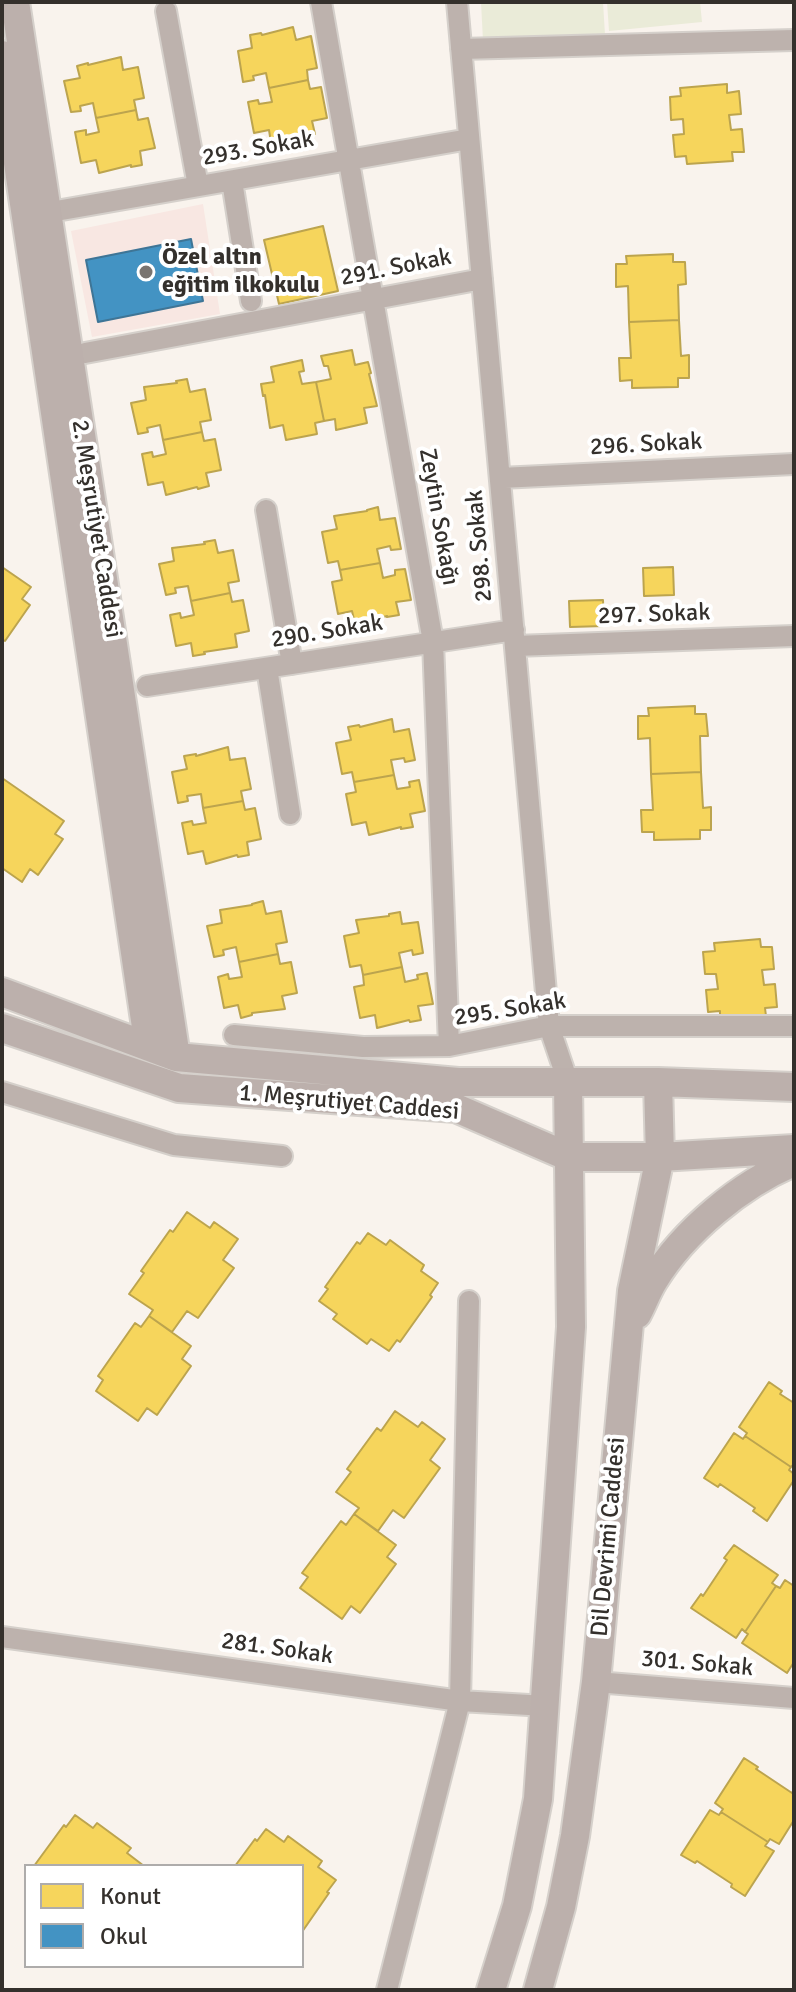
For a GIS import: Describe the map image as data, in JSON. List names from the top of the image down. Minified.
{"streets":{"main road":["2. Meşrutiyet Caddesi","1. Meşrutiyet Caddesi","Dil Devrimi Caddesi"],"street":["293. Sokak","291. Sokak","296. Sokak","Zeytin Sokağı","298. Sokak","297. Sokak","290. Sokak","295. Sokak","281. Sokak","301. Sokak"]},"crossings":[["293. Sokak","Zeytin Sokağı"],["293. Sokak","298. Sokak"],["291. Sokak","Zeytin Sokağı"],["291. Sokak","298. Sokak"],["296. Sokak","298. Sokak"],["Zeytin Sokağı","290. Sokak"],["Zeytin Sokağı","295. Sokak"],["2. Meşrutiyet Caddesi","1. Meşrutiyet Caddesi"],["298. Sokak","297. Sokak"],["298. Sokak","290. Sokak"],["298. Sokak","295. Sokak"],["298. Sokak","1. Meşrutiyet Caddesi"],["298. Sokak","Dil Devrimi Caddesi"],["297. Sokak","290. Sokak"],["1. Meşrutiyet Caddesi","Dil Devrimi Caddesi"],["Dil Devrimi Caddesi","281. Sokak"],["Dil Devrimi Caddesi","301. Sokak"]],"places":["Özel altın eğitim ilkokulu"],"legend":["Konut","Okul"]}
